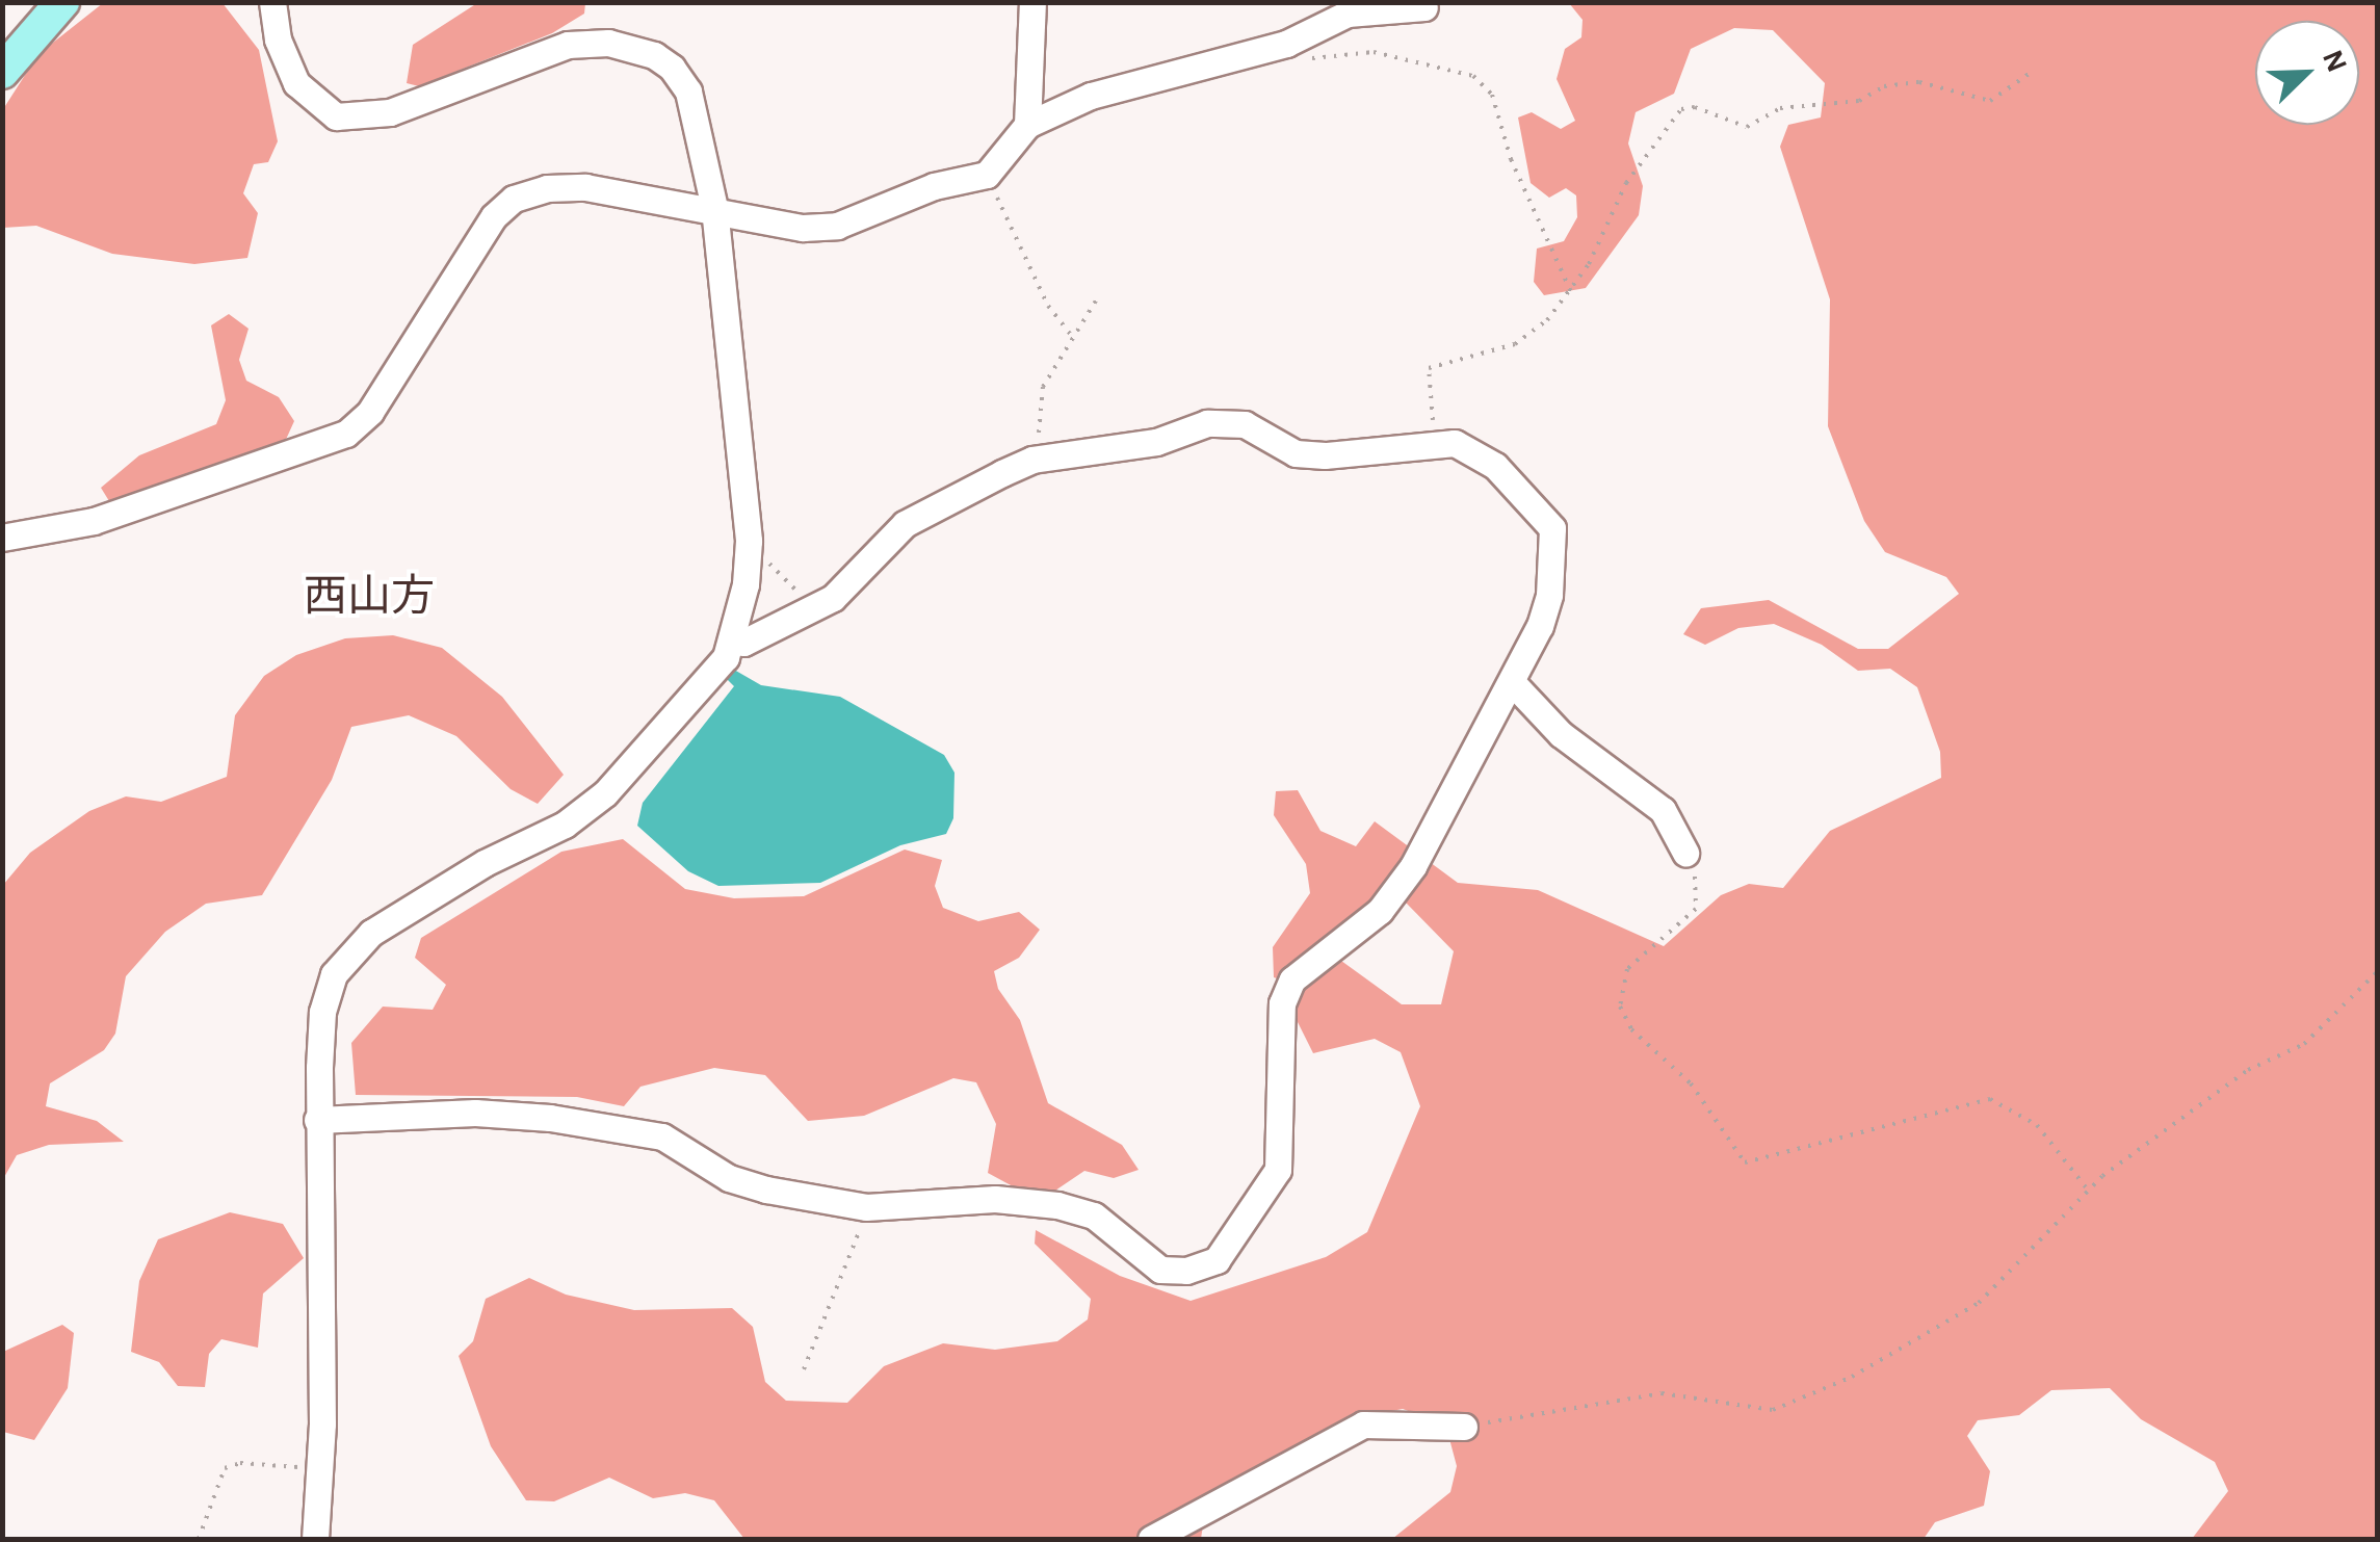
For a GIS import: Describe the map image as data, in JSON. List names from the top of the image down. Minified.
{"districts":["西山方"],"north":"top right"}
